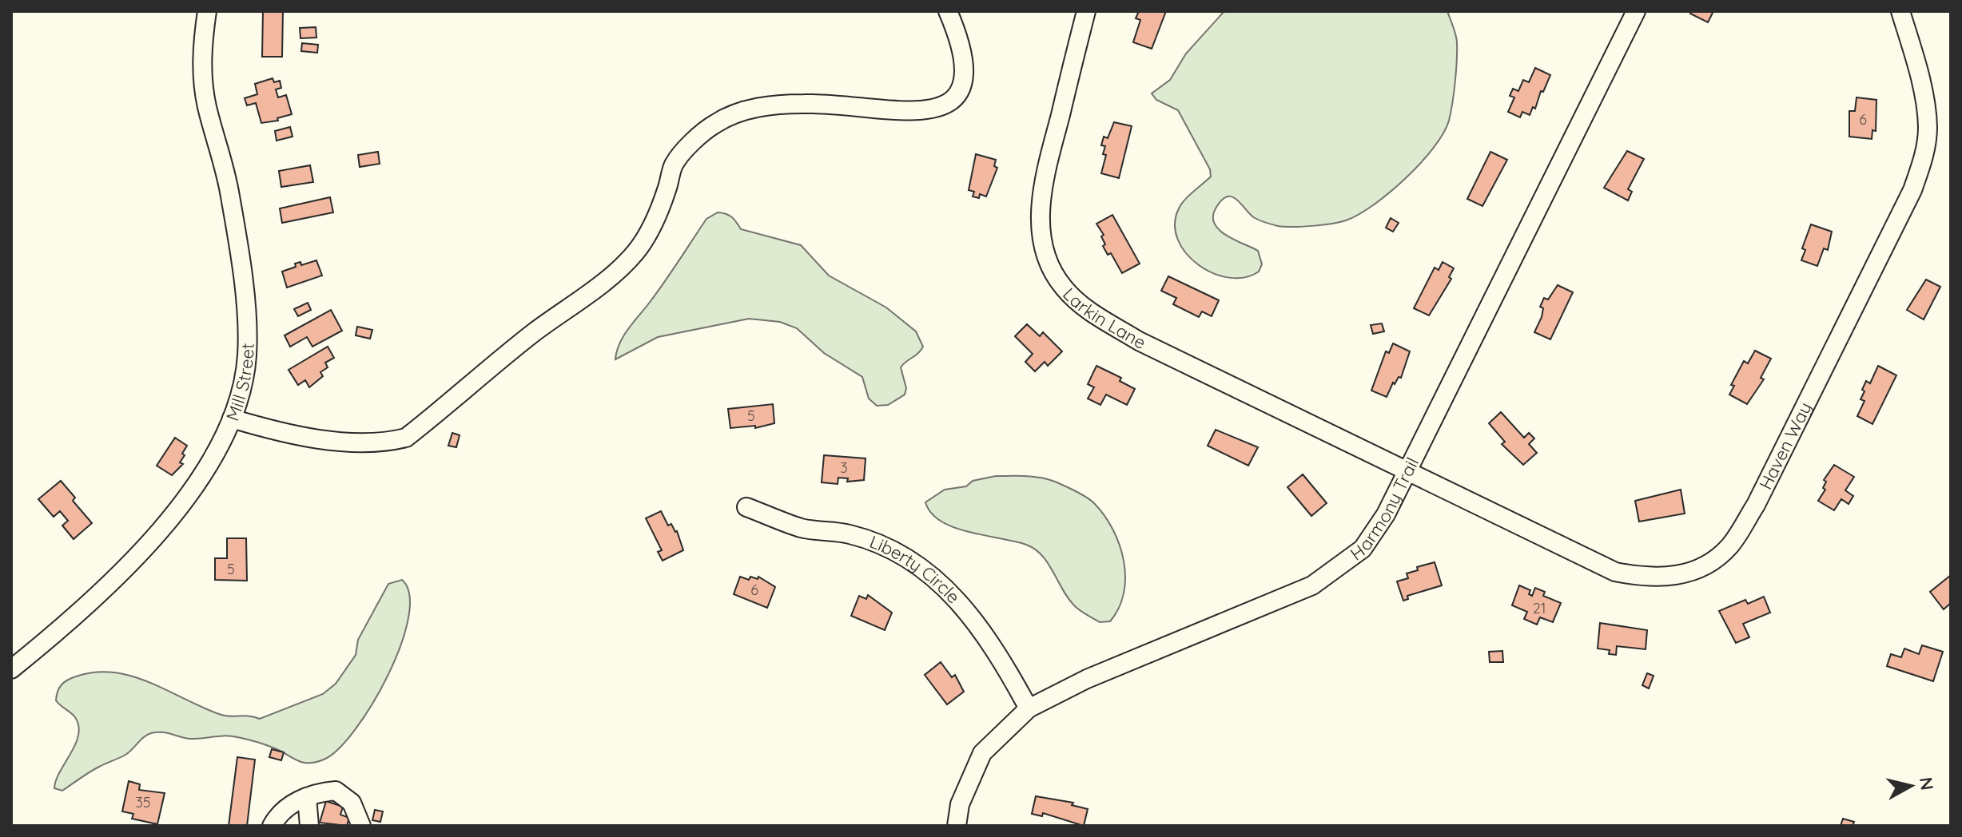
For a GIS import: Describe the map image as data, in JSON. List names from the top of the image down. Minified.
{"streets":{"street":["Larkin Lane","Mill Street","Haven Way","Harmony Trail","Liberty Circle"]},"crossings":[["Larkin Lane","Haven Way"],["Larkin Lane","Harmony Trail"],["Haven Way","Harmony Trail"],["Harmony Trail","Liberty Circle"]],"house_numbers":["6","5","3","5","6","21","35"],"north":"right"}
